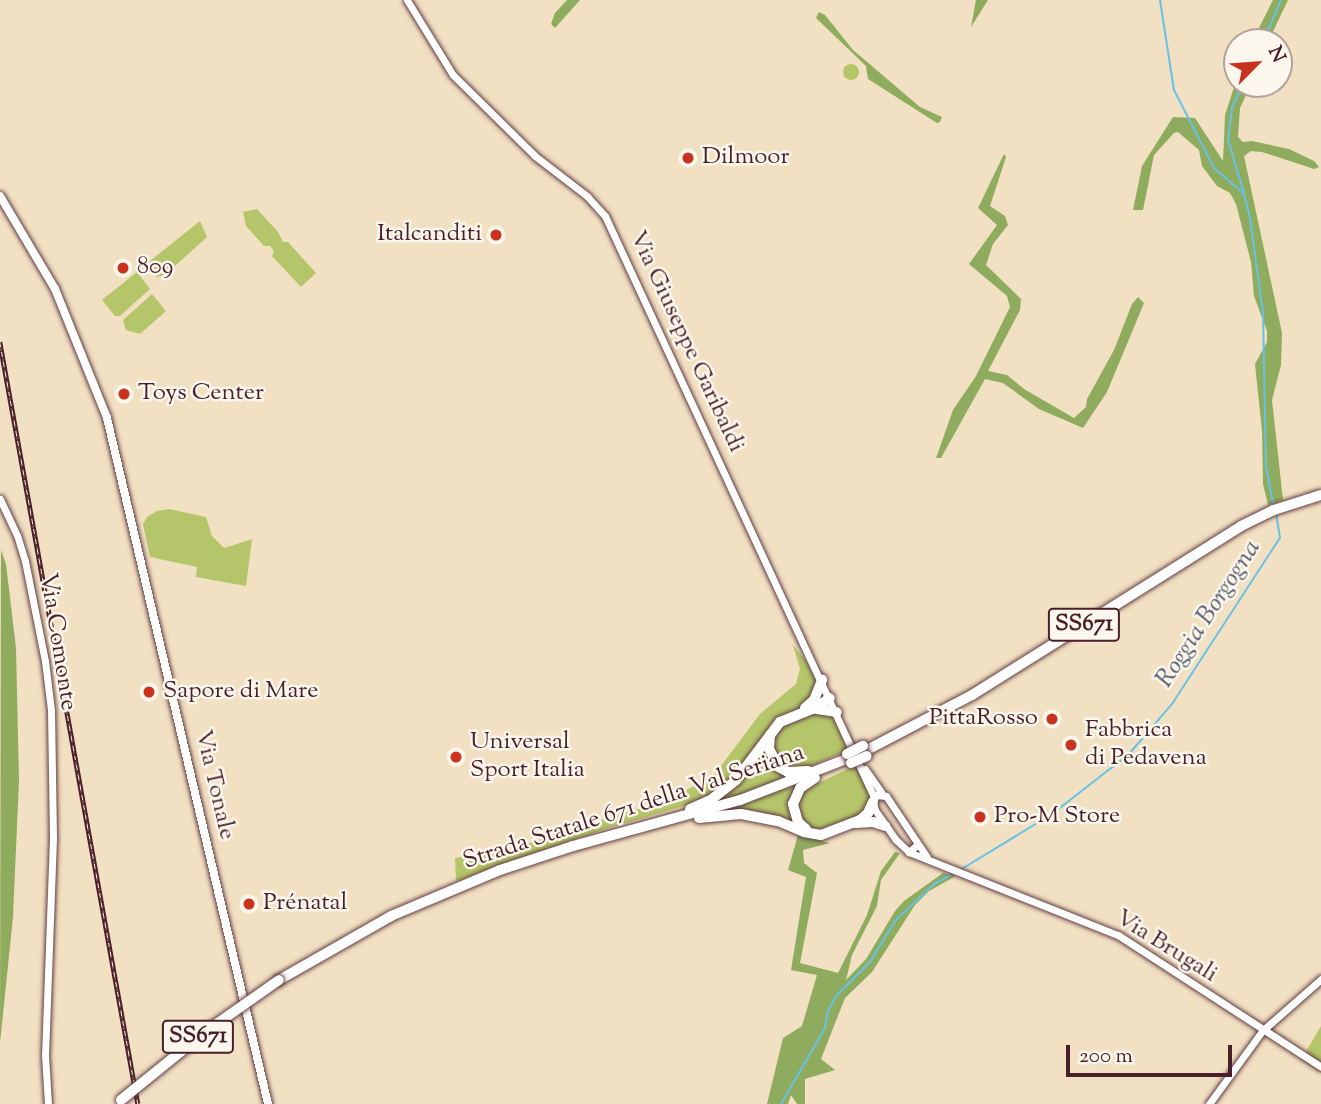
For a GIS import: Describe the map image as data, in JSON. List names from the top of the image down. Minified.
{"streets":{"highway":["SS671","Strada Statale 671 della Val Seriana"],"main road":["Via Tonale"],"street":["Via Giuseppe Garibaldi","Via Comonte","Via Brugali"]},"crossings":[["Via Giuseppe Garibaldi","Strada Statale 671 della Val Seriana"],["Via Giuseppe Garibaldi","Via Brugali"]],"water":["Roggia Borgogna"],"places":["Dilmoor","Italcanditi","809","Toys Center","Sapore di Mare","PittaRosso","Fabbrica di Pedavena","Universal Sport Italia","Pro-M Store","Prénatal"],"scale_bar":"200 m","north":"top right"}
